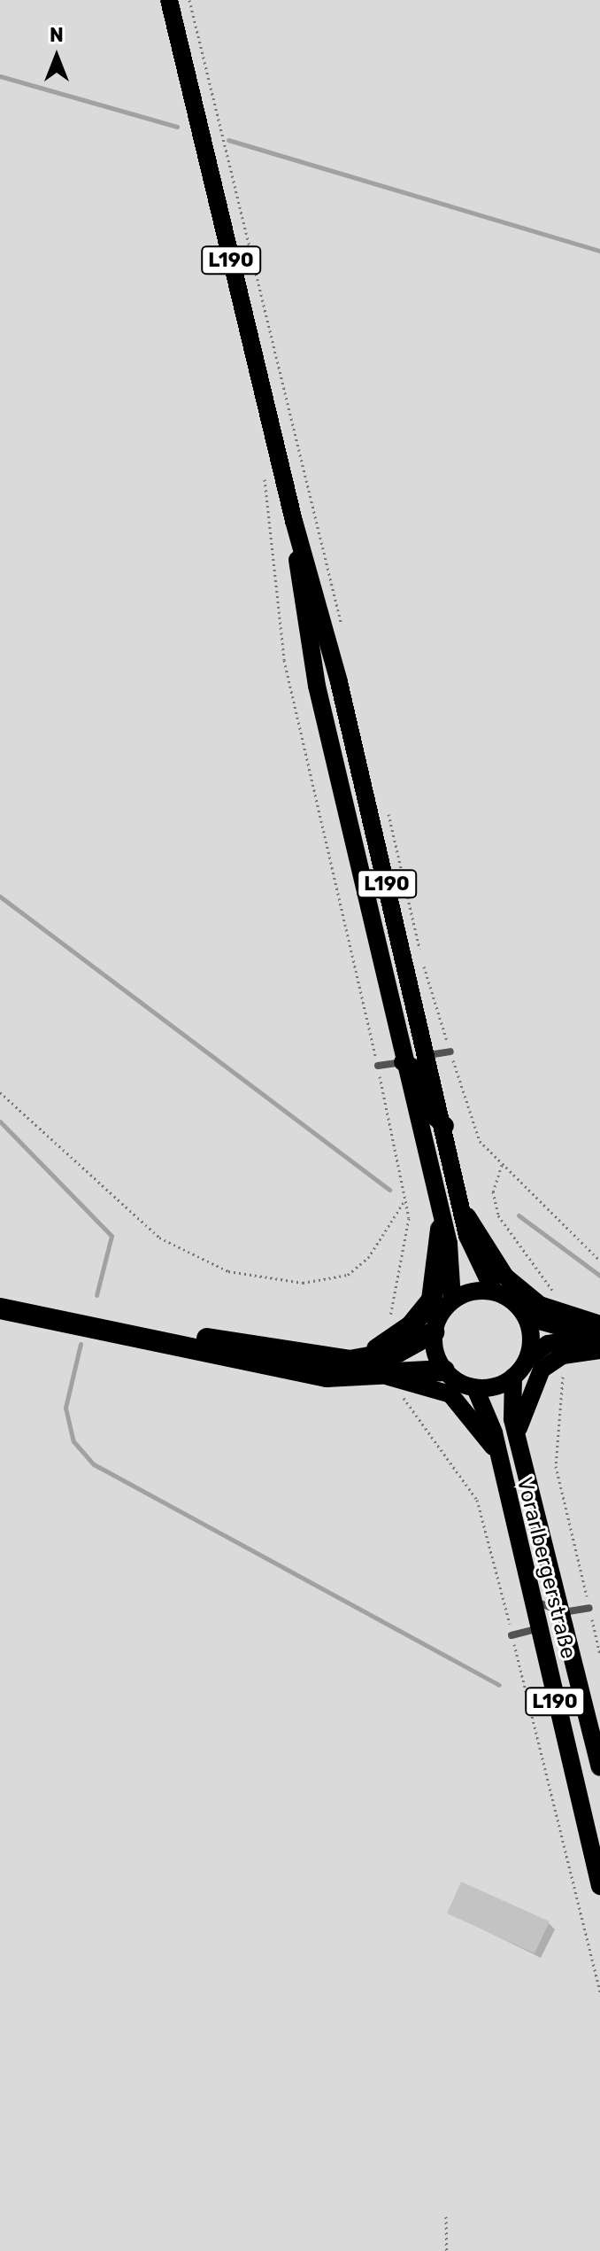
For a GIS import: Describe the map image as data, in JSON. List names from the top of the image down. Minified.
{"streets":{"main road":["L190","Vorarlbergerstraße"]},"crossings":[["L190","Vorarlbergerstraße"]],"north":"top"}
